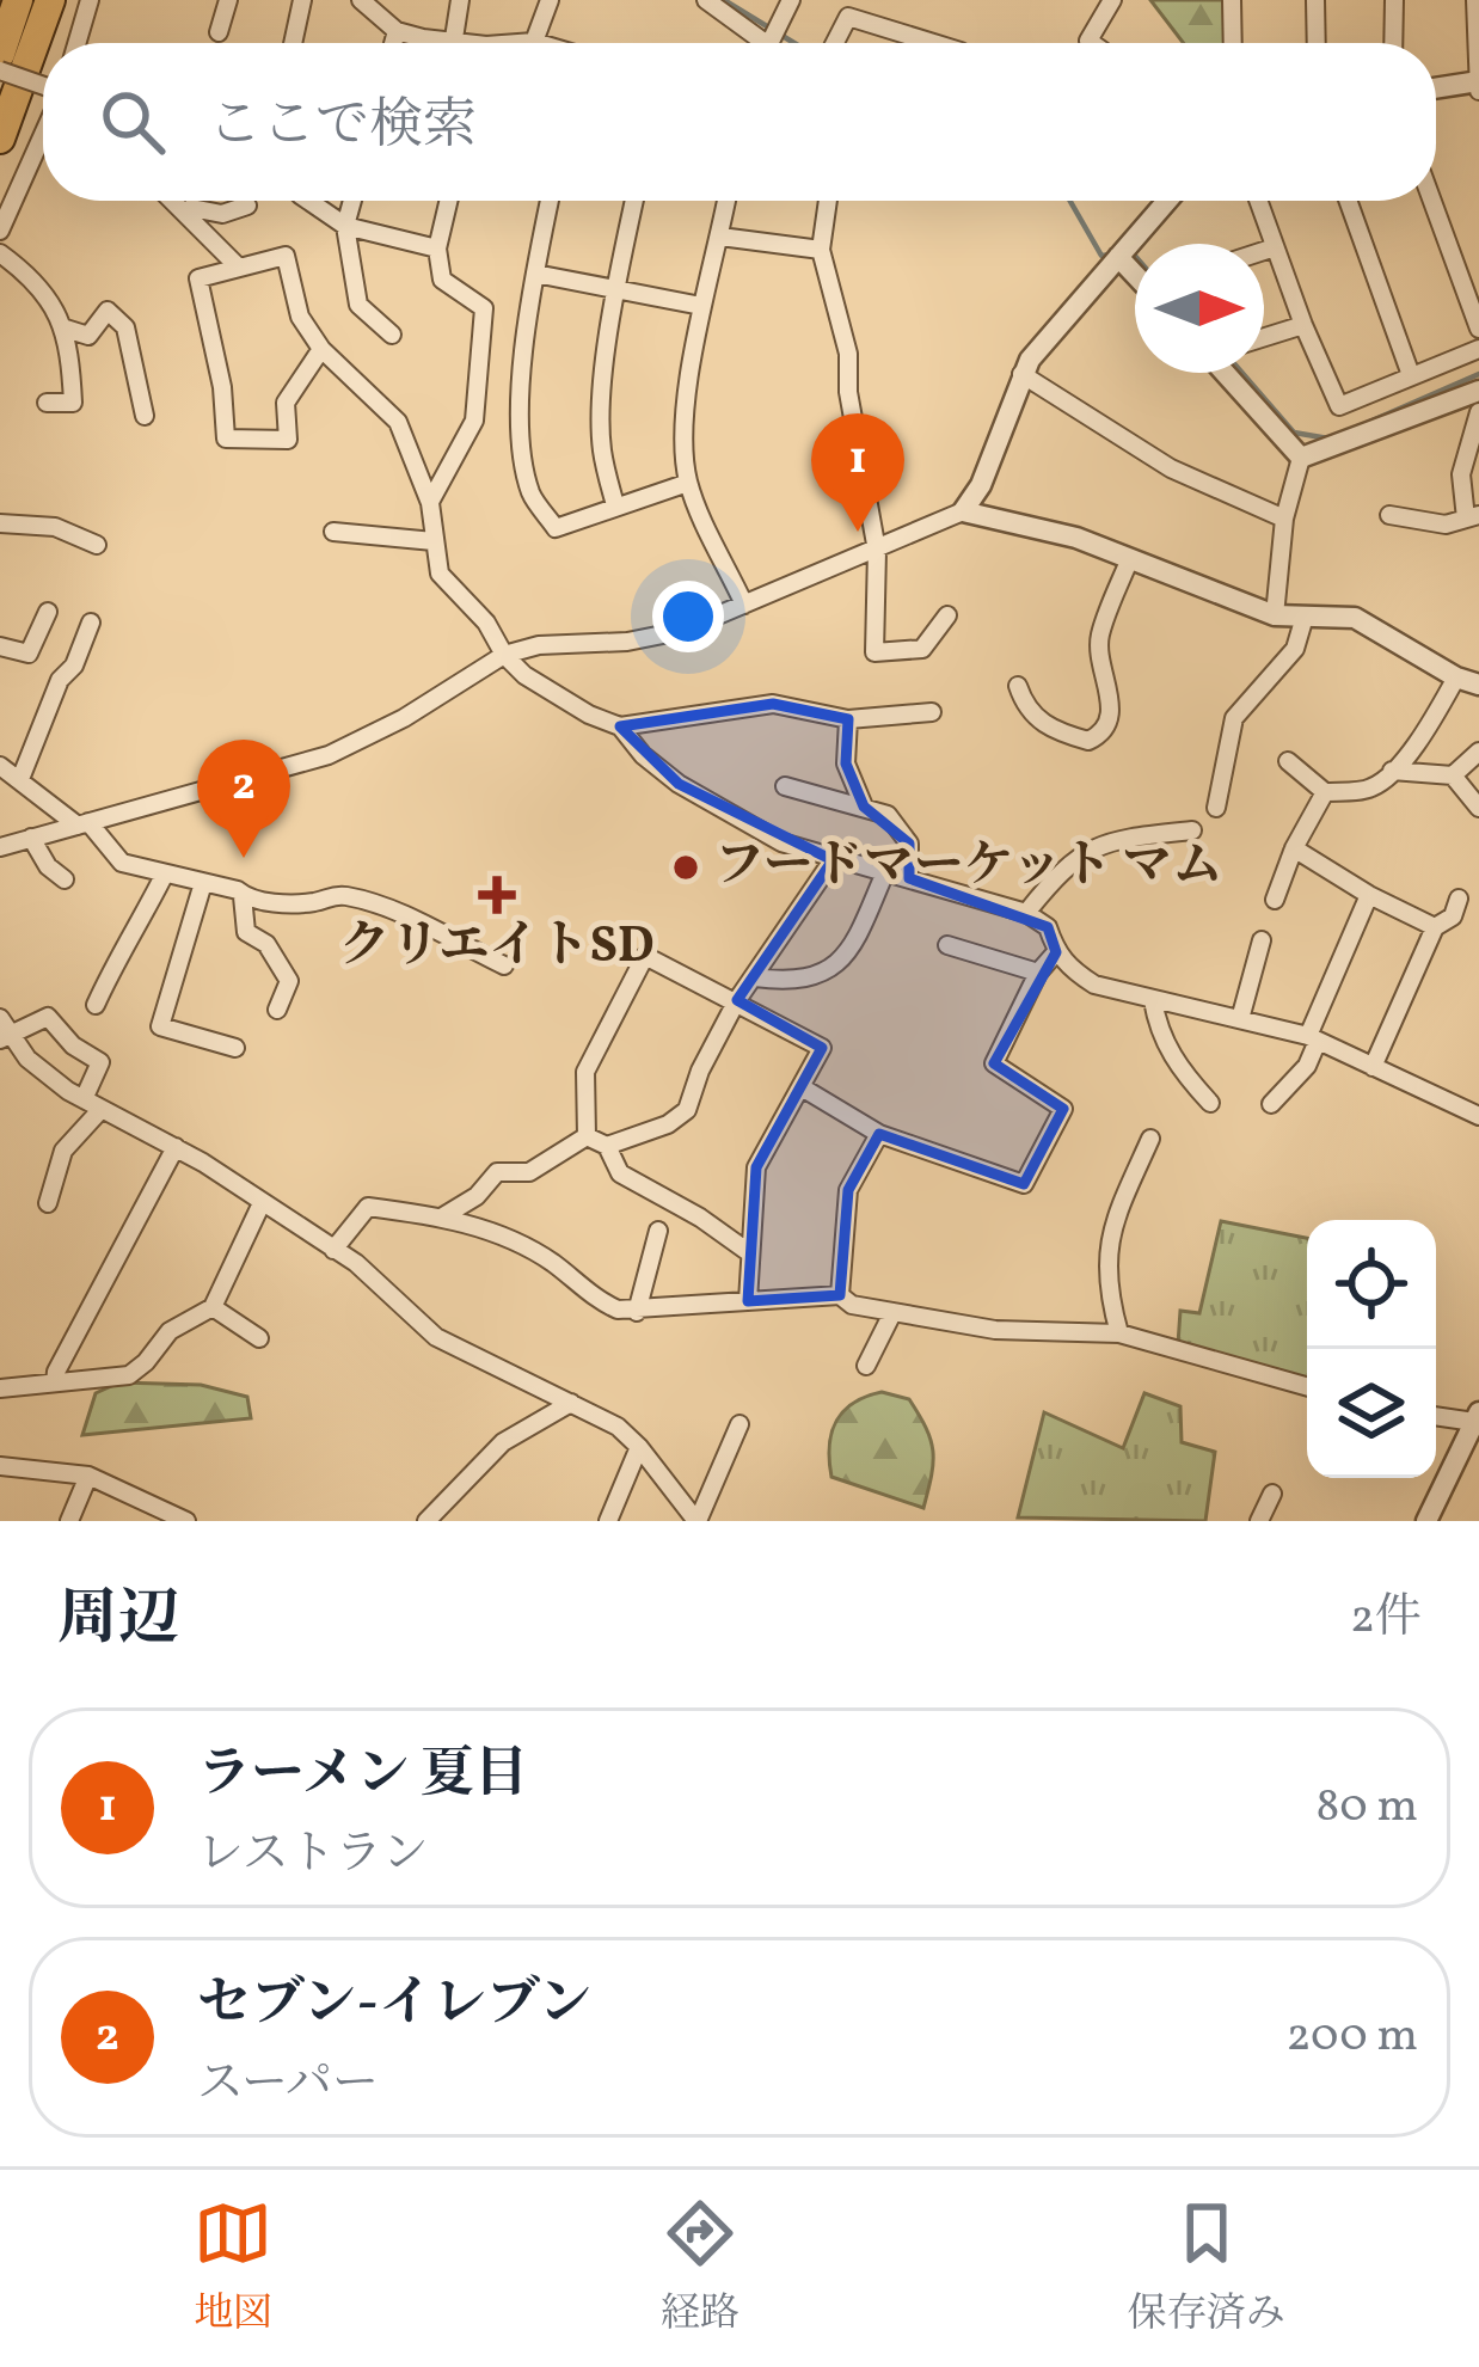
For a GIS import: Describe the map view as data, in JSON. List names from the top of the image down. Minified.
{"places":{"other":["フードマーケット マム"],"health":["クリエイトSD"]},"north":"right","page":{"search":"ここで検索","pins":["1","2"],"heading":["周辺","2件"],"list":[{"mark":"1","name":"ラーメン 夏目","note":"レストラン","value":"80 m"},{"mark":"2","name":"セブン-イレブン","note":"スーパー","value":"200 m"}],"nav":["地図","経路","保存済み"]}}
